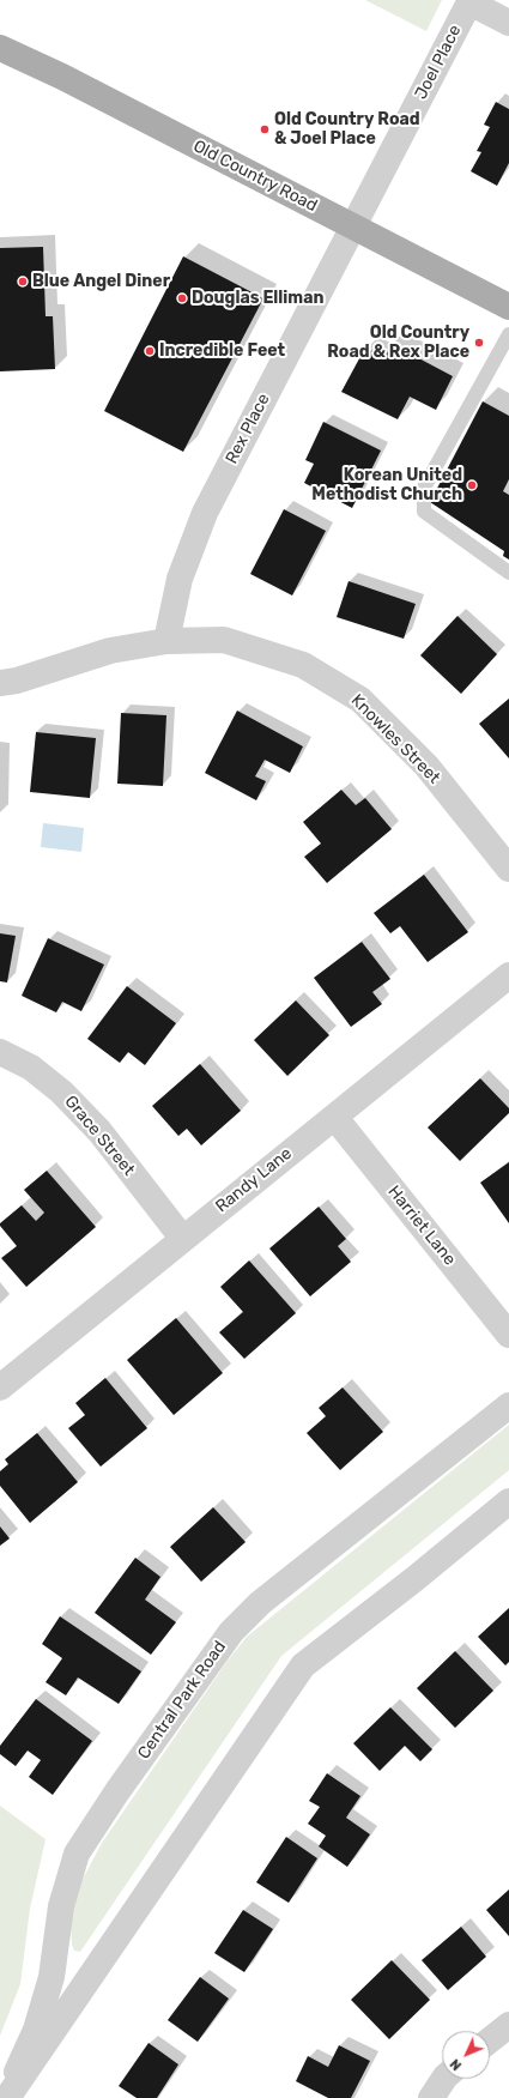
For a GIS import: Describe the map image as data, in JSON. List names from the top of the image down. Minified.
{"streets":{"main road":["Old Country Road"],"street":["Joel Place","Rex Place","Knowles Street","Grace Street","Randy Lane","Harriet Lane","Central Park Road"]},"crossings":[["Joel Place","Old Country Road"],["Joel Place","Rex Place"],["Old Country Road","Rex Place"],["Rex Place","Knowles Street"],["Grace Street","Randy Lane"],["Randy Lane","Harriet Lane"]],"places":["Old Country Road & Joel Place","Blue Angel Diner","Douglas Elliman","Old Country Road & Rex Place","Incredible Feet","Korean United Methodist Church"],"north":"bottom left"}
